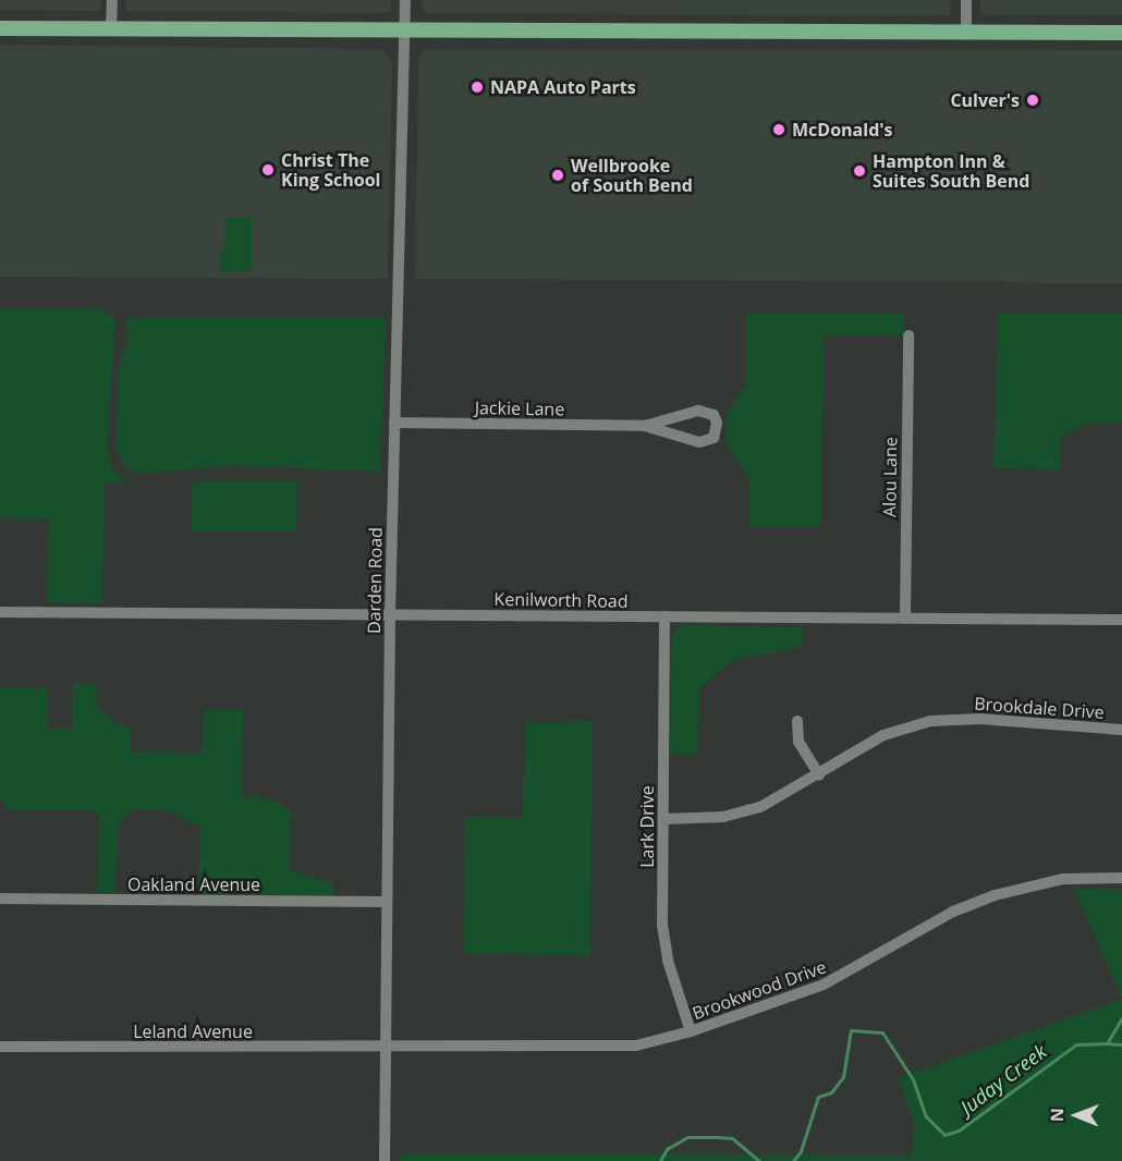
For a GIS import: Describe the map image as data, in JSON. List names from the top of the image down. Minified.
{"streets":{"street":["Jackie Lane","Alou Lane","Darden Road","Kenilworth Road","Brookdale Drive","Lark Drive","Oakland Avenue","Brookwood Drive","Leland Avenue"]},"crossings":[["Jackie Lane","Darden Road"],["Alou Lane","Kenilworth Road"],["Darden Road","Kenilworth Road"],["Darden Road","Oakland Avenue"],["Darden Road","Brookwood Drive"],["Darden Road","Leland Avenue"],["Kenilworth Road","Lark Drive"],["Brookdale Drive","Lark Drive"],["Lark Drive","Brookwood Drive"],["Brookwood Drive","Leland Avenue"]],"water":["Juday Creek"],"places":["NAPA Auto Parts","Culver's","McDonald's","Christ The King School","Hampton Inn & Suites South Bend","Wellbrooke of South Bend"],"north":"left"}
